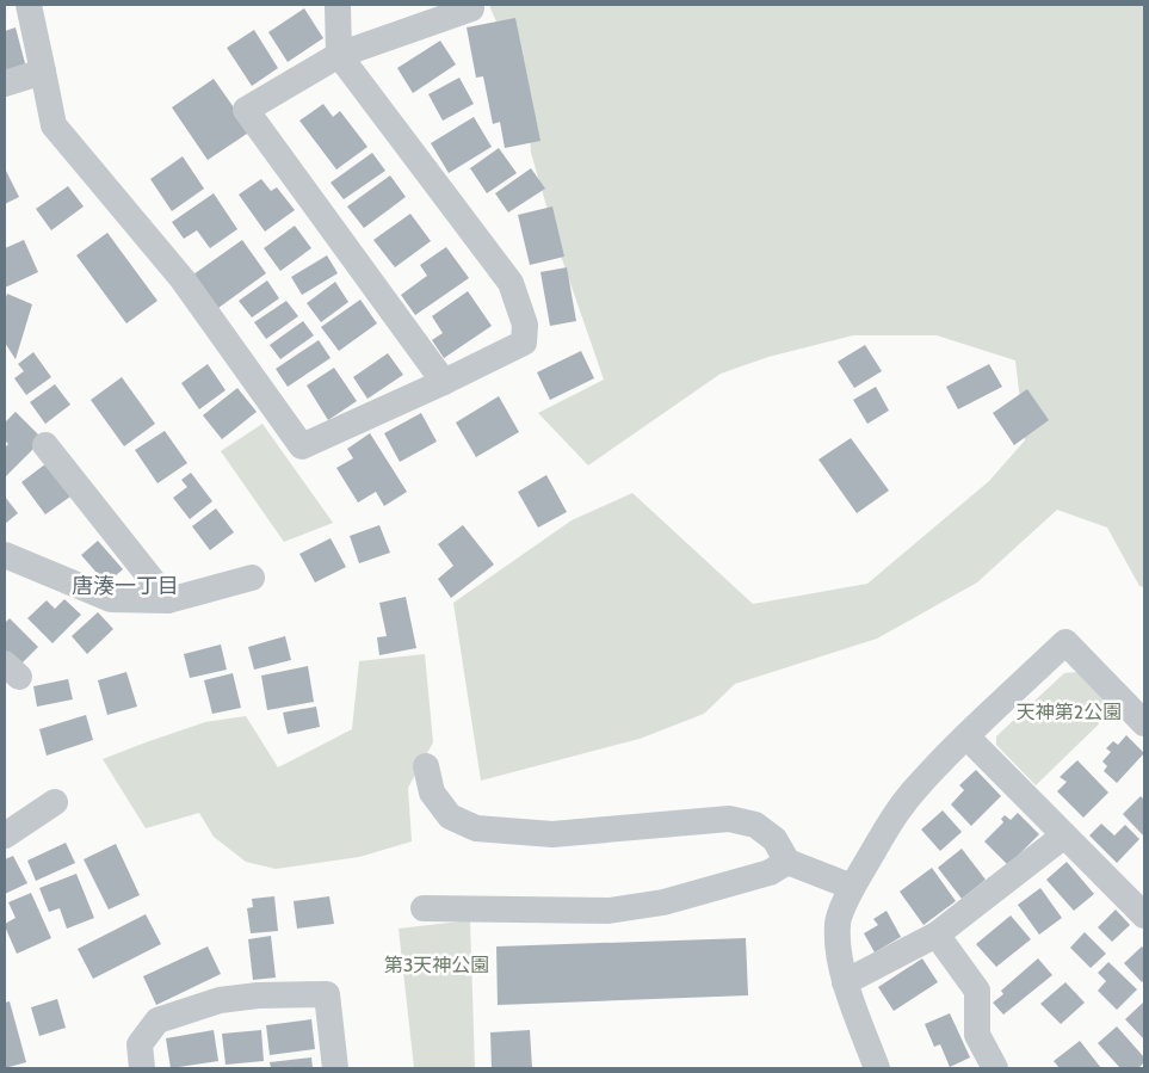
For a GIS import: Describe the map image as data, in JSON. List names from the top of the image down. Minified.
{"districts":["唐湊一丁目"],"parks":["天神第2公園","第3天神公園"]}
